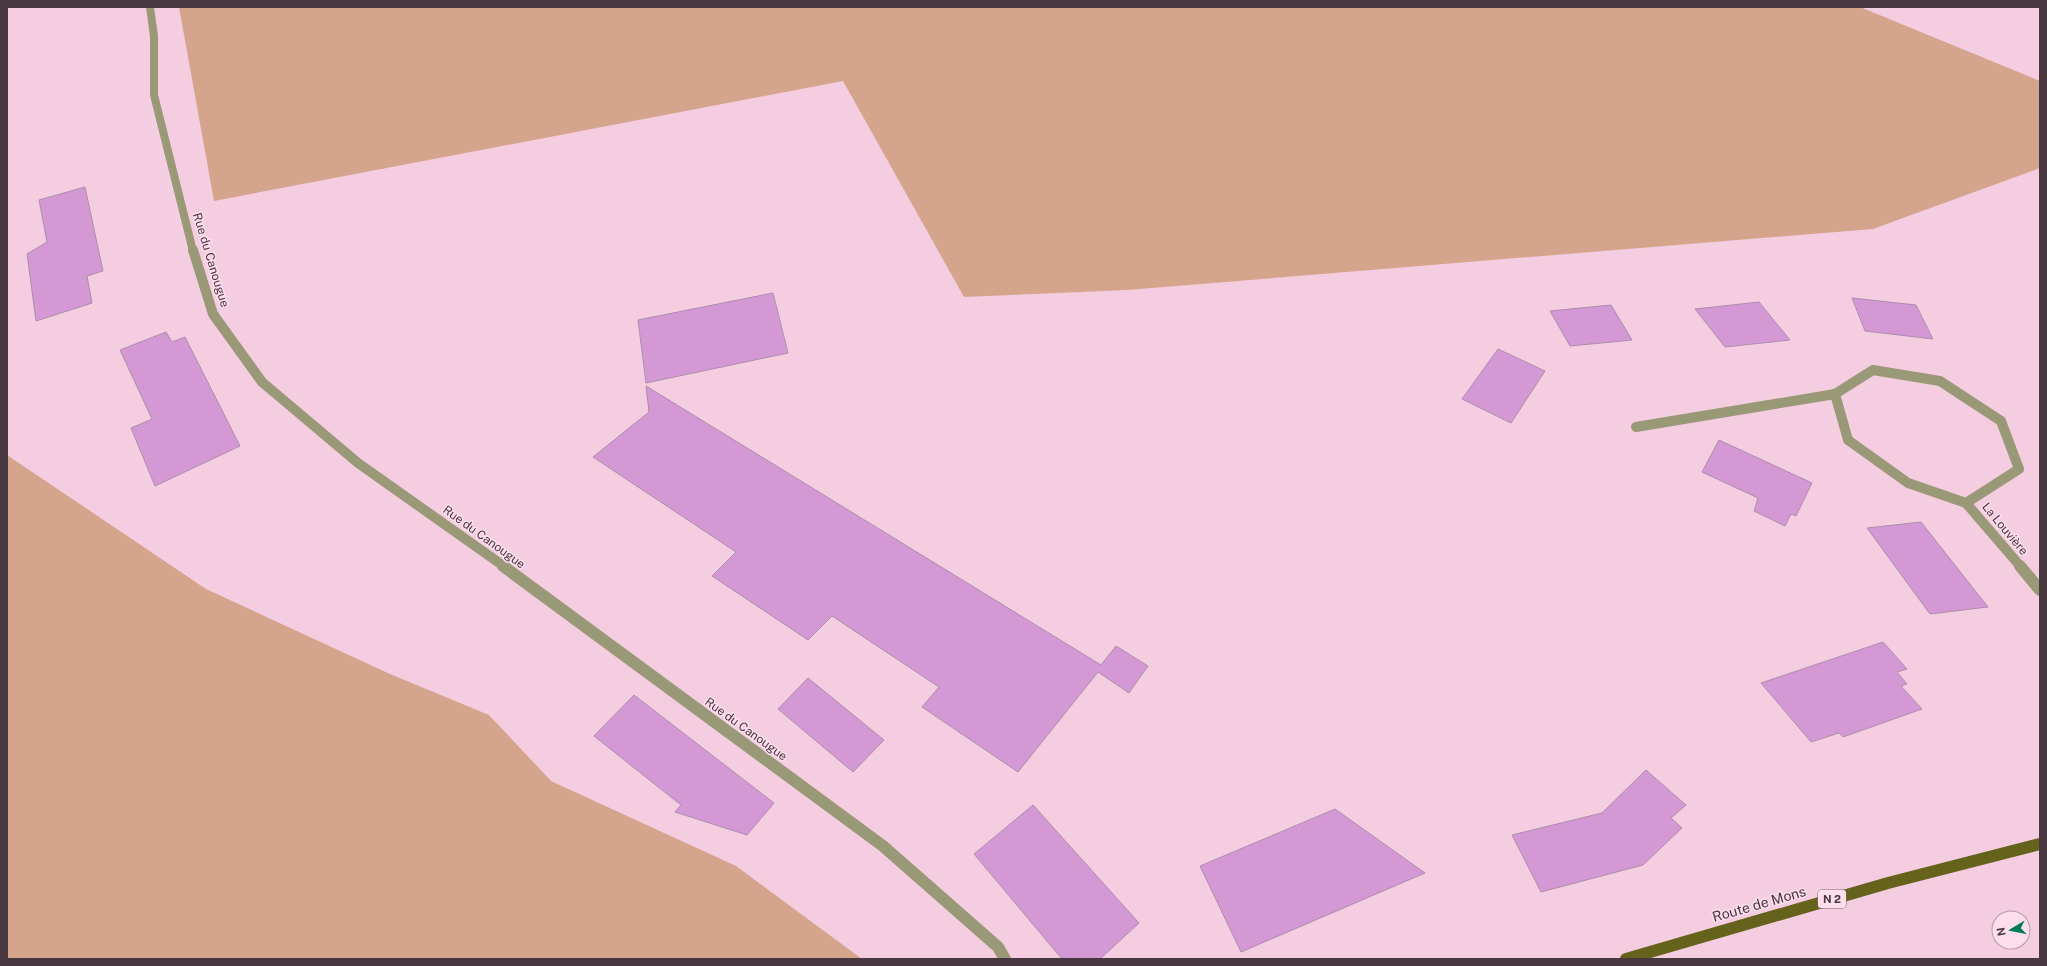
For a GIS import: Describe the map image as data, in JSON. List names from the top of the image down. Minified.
{"streets":{"main road":["N 2","Route de Mons"],"street":["Rue du Canougue","La Louvière"]},"north":"left"}
